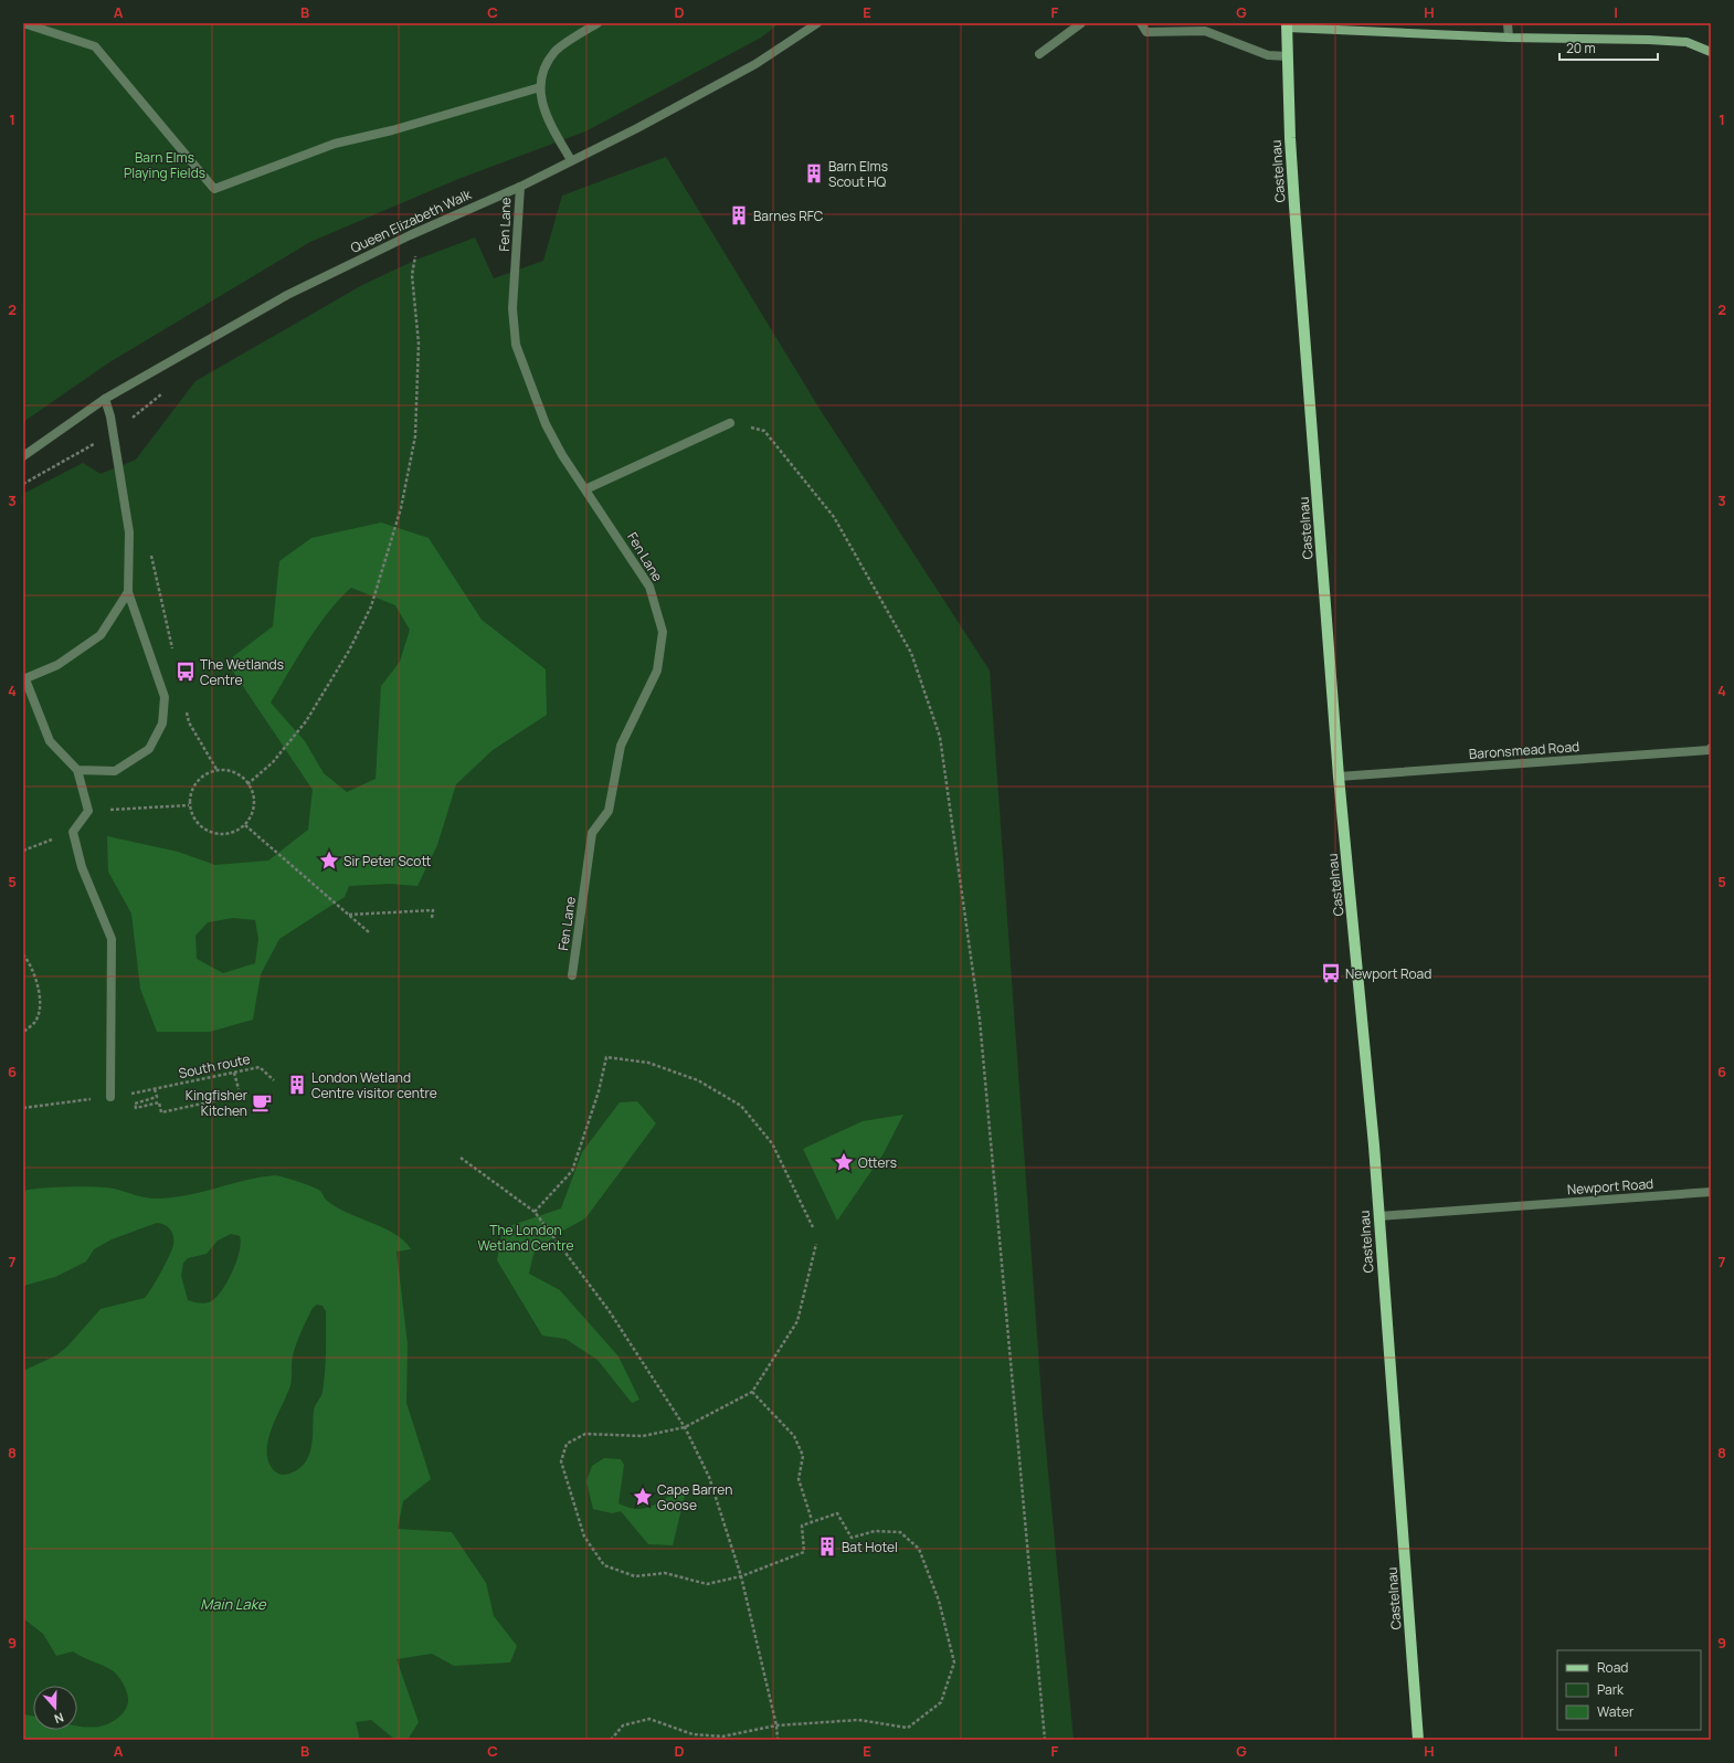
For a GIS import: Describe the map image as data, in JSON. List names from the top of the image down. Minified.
{"streets":{"main road":["Castelnau"],"street":["Queen Elizabeth Walk","Fen Lane","Baronsmead Road","Newport Road"],"path":["South route"]},"crossings":[["Castelnau","Baronsmead Road"],["Castelnau","Newport Road"],["Queen Elizabeth Walk","Fen Lane"]],"water":["Main Lake"],"parks":["Barn Elms Playing Fields","The London Wetland Centre"],"places":{"building":["Barn Elms Scout HQ","Barnes RFC","London Wetland Centre visitor centre","Bat Hotel"],"bus stop":["The Wetlands Centre","Newport Road"],"place":["Sir Peter Scott","Otters","Cape Barren Goose"],"cafe":["Kingfisher Kitchen"]},"legend":["Road","Park","Water"],"scale_bar":"20 m","north":"bottom","grid":{"columns":["A","B","C","D","E","F","G","H","I"],"rows":["1","2","3","4","5","6","7","8","9"]}}
